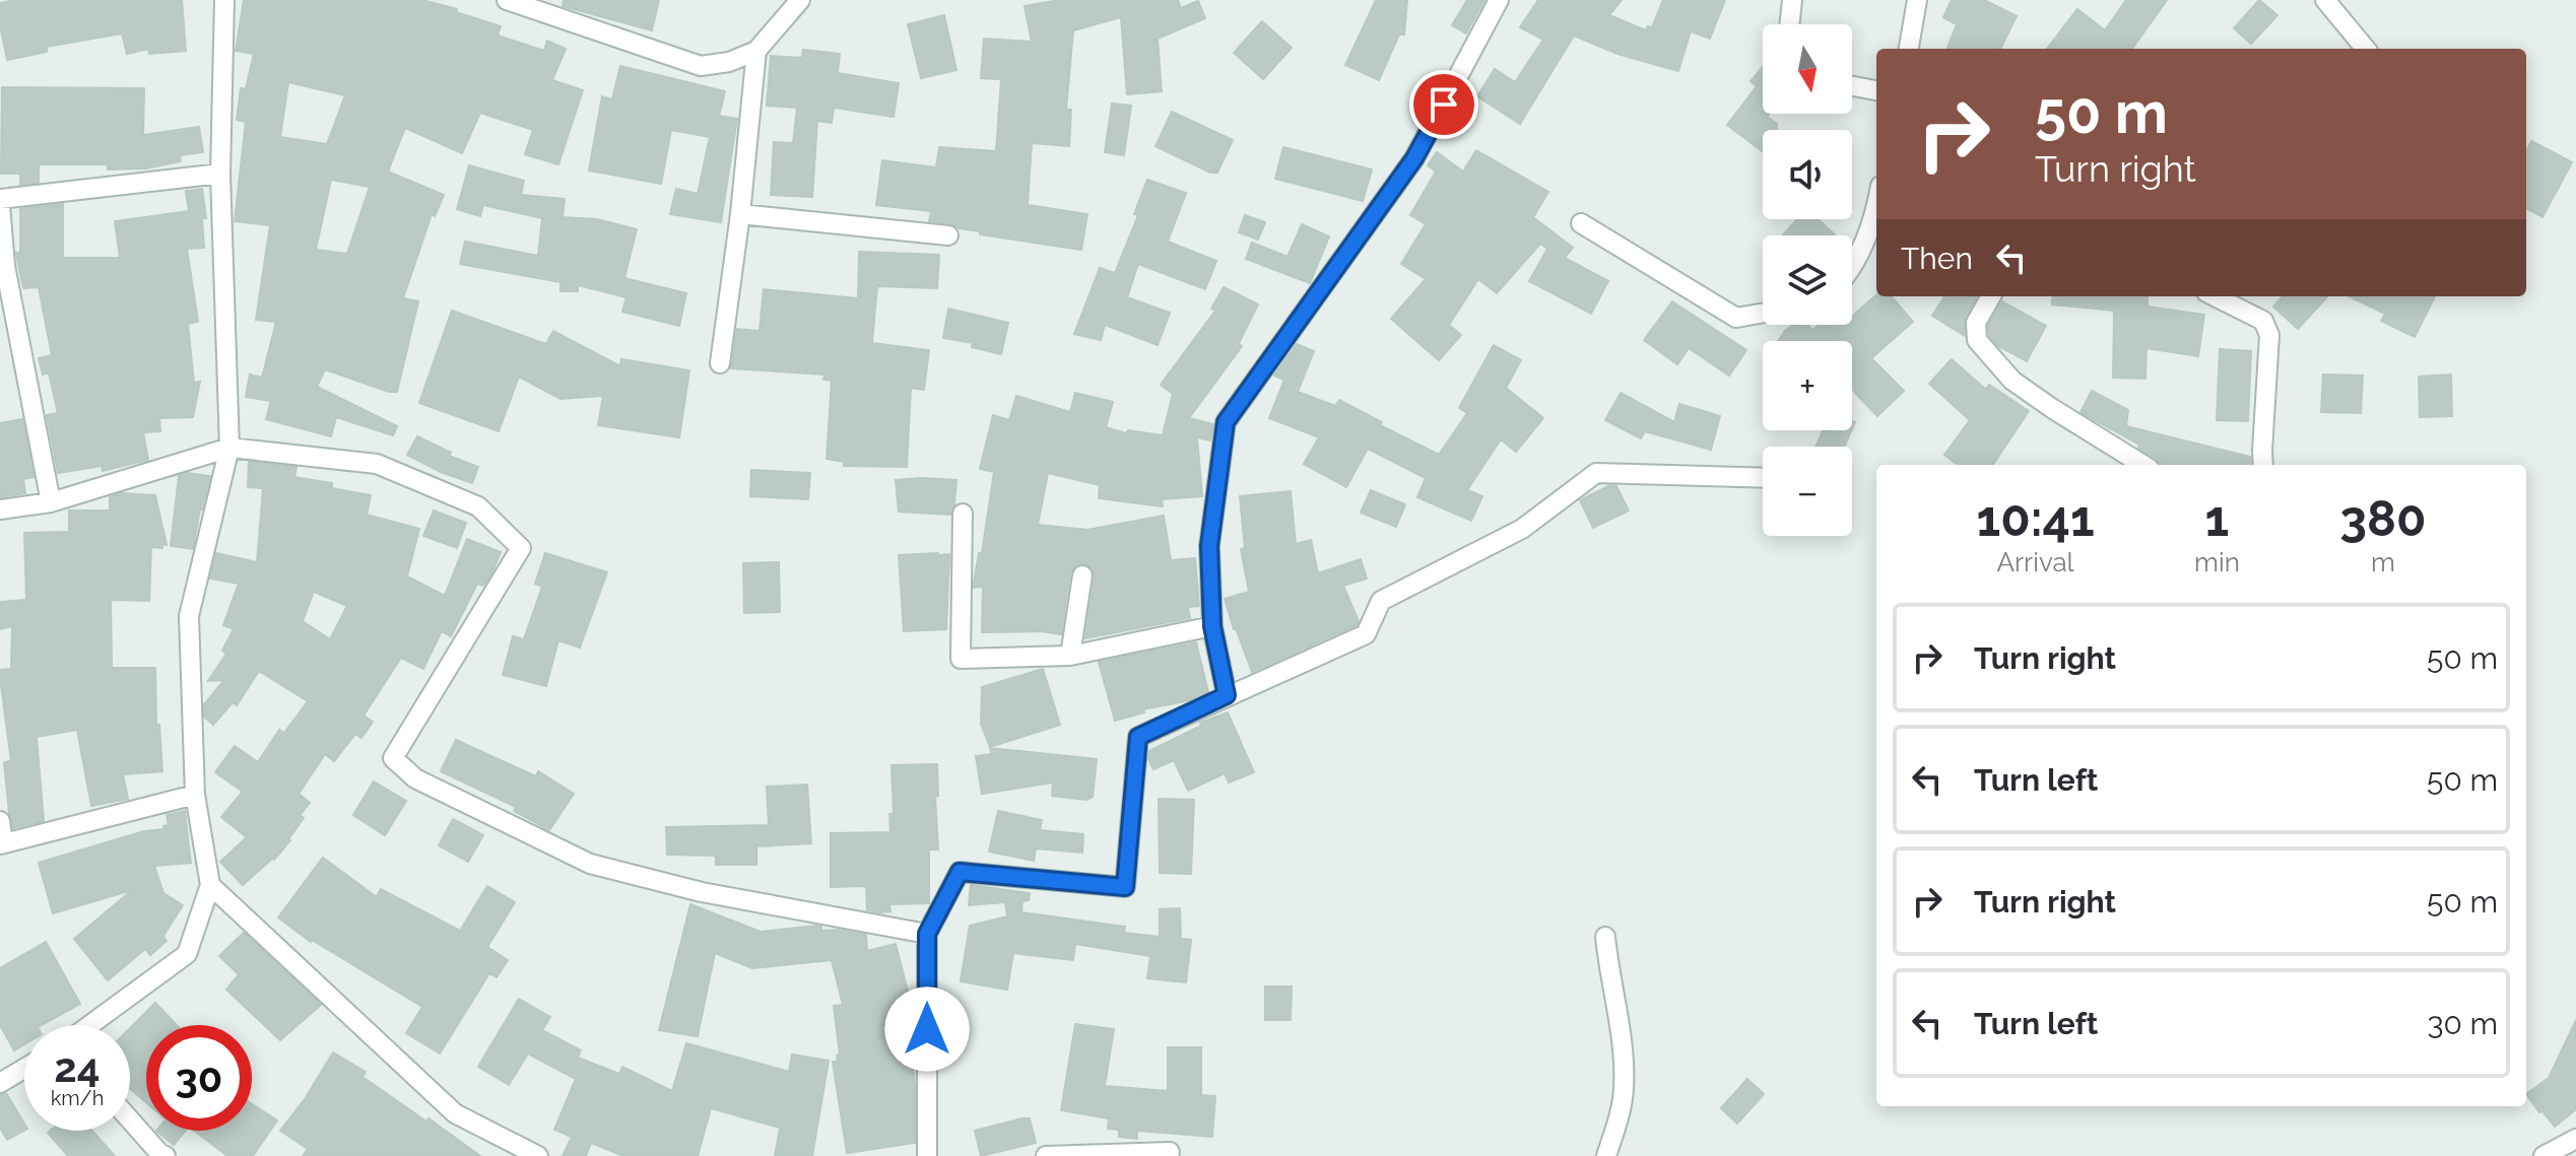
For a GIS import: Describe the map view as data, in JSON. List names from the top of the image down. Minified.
{"north":"bottom","page":{"map_buttons":["+","−"],"turn":["50 m","Turn right"],"then":"Then","eta":["10:41","Arrival","1","min","380","m"],"list":[{"name":"Turn right","value":"50 m"},{"name":"Turn left","value":"50 m"},{"name":"Turn right","value":"50 m"},{"name":"Turn left","value":"30 m"}],"speed":"24 km/h","limit":"30"}}
